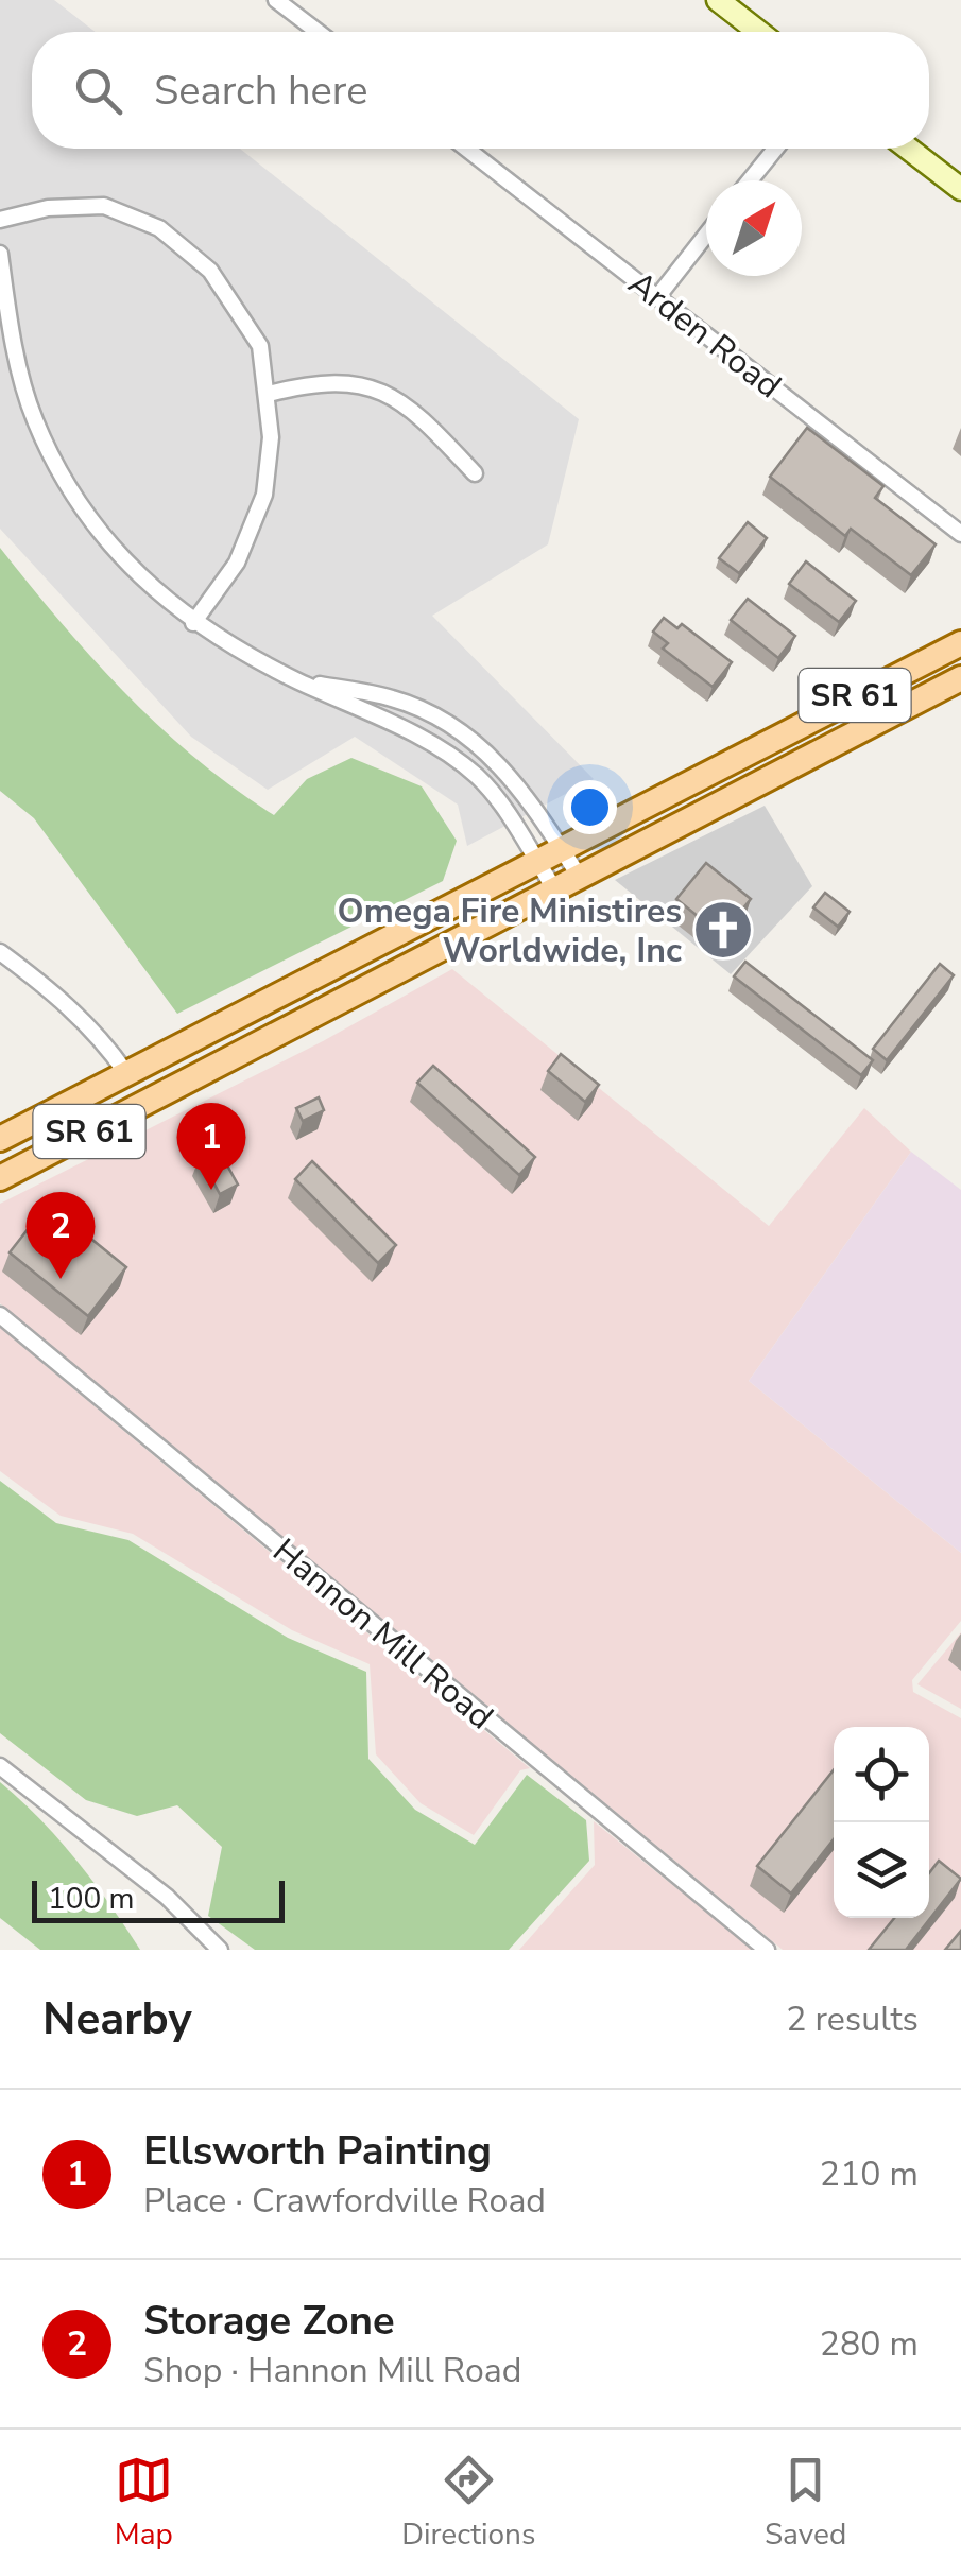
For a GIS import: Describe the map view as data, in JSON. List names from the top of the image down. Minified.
{"streets":{"main road":["SR 61"],"street":["Arden Road","Hannon Mill Road"]},"places":{"church":["Omega Fire Ministires Worldwide, Inc"]},"scale_bar":"100 m","north":"top right","page":{"search":"Search here","pins":["1","2"],"scale":"100 m","heading":["Nearby","2 results"],"list":[{"mark":"1","name":"Ellsworth Painting","note":"Place · Crawfordville Road","value":"210 m"},{"mark":"2","name":"Storage Zone","note":"Shop · Hannon Mill Road","value":"280 m"}],"nav":["Map","Directions","Saved"]}}
